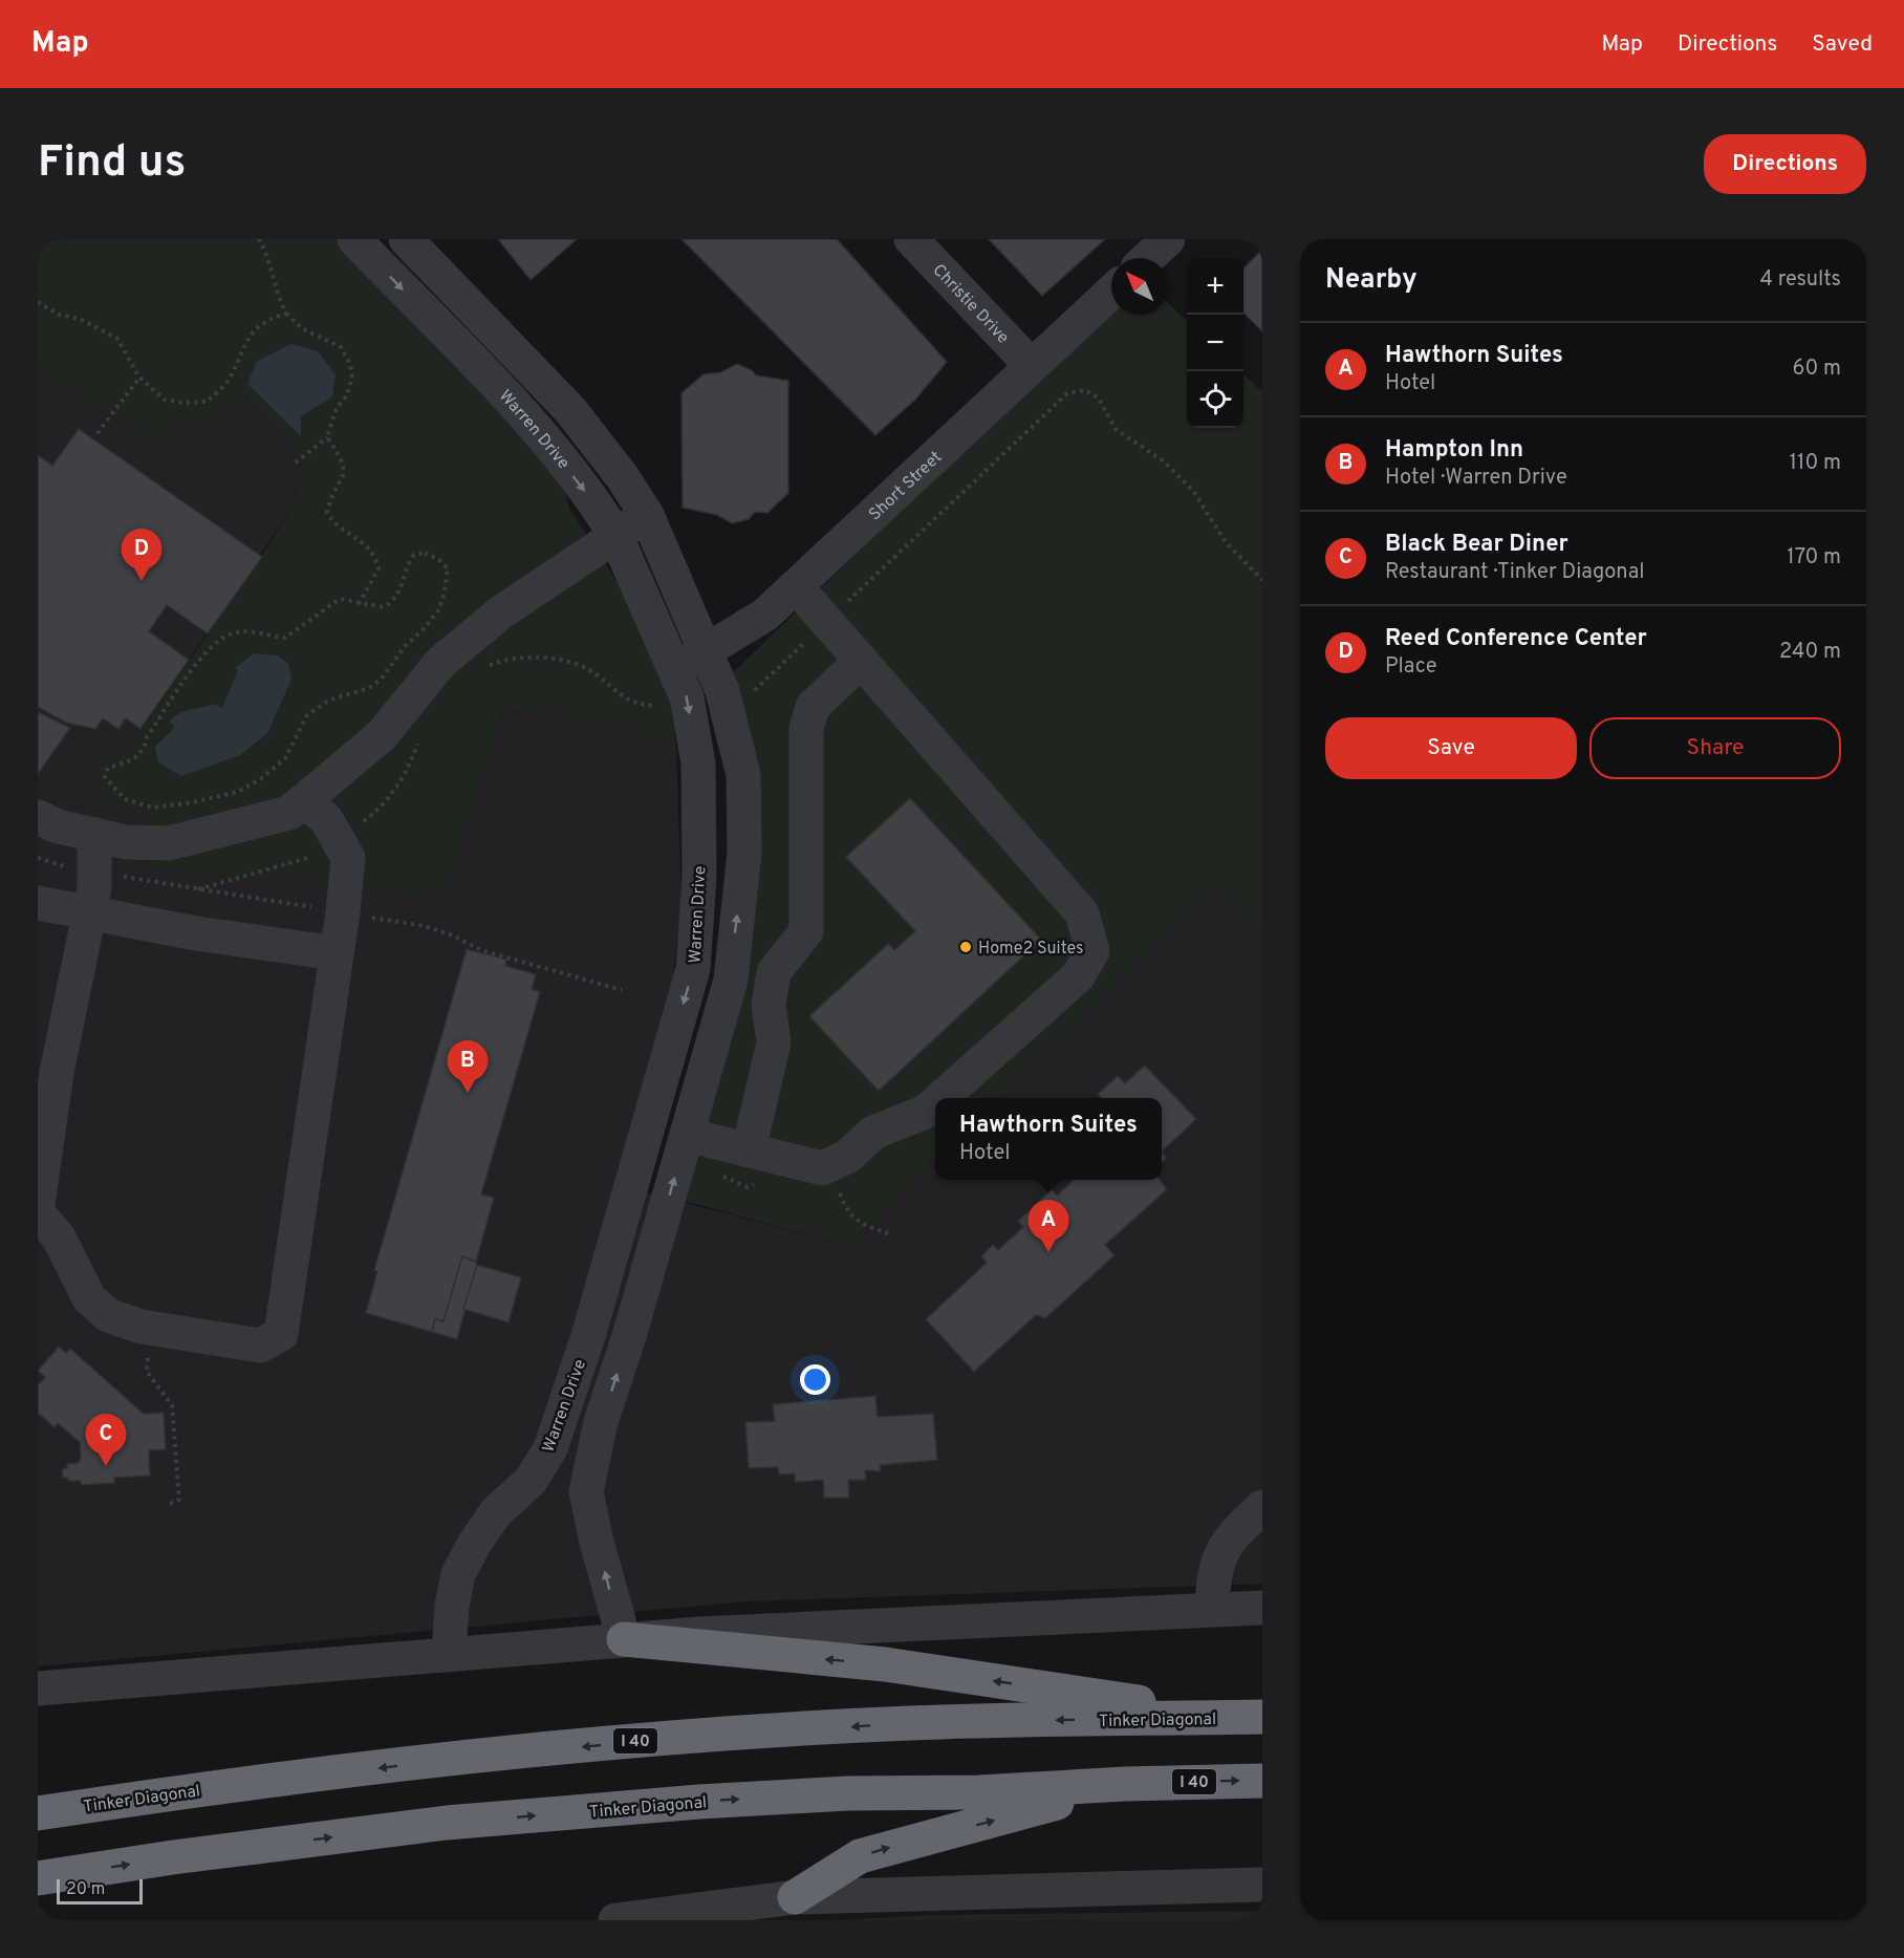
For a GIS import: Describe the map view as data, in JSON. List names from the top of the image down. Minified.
{"streets":{"highway":["Tinker Diagonal","I 40"],"street":["Christie Drive","Warren Drive","Short Street"]},"crossings":[["Christie Drive","Short Street"],["Warren Drive","Short Street"]],"places":["Home2 Suites"],"scale_bar":"20 m","north":"top left","page":{"header":"Map","nav":["Map","Directions","Saved"],"buttons":["Directions",["Save","Share"]],"title":"Find us","heading":["Nearby","4 results"],"map_buttons":["+","−"],"list":[{"mark":"A","name":"Hawthorn Suites","note":"Hotel","value":"60 m"},{"mark":"B","name":"Hampton Inn","note":"Hotel · Warren Drive","value":"110 m"},{"mark":"C","name":"Black Bear Diner","note":"Restaurant · Tinker Diagonal","value":"170 m"},{"mark":"D","name":"Reed Conference Center","note":"Place","value":"240 m"}],"pins":["D","B","A","C"],"popup":["Hawthorn Suites","Hotel"],"scale":"20 m"}}
